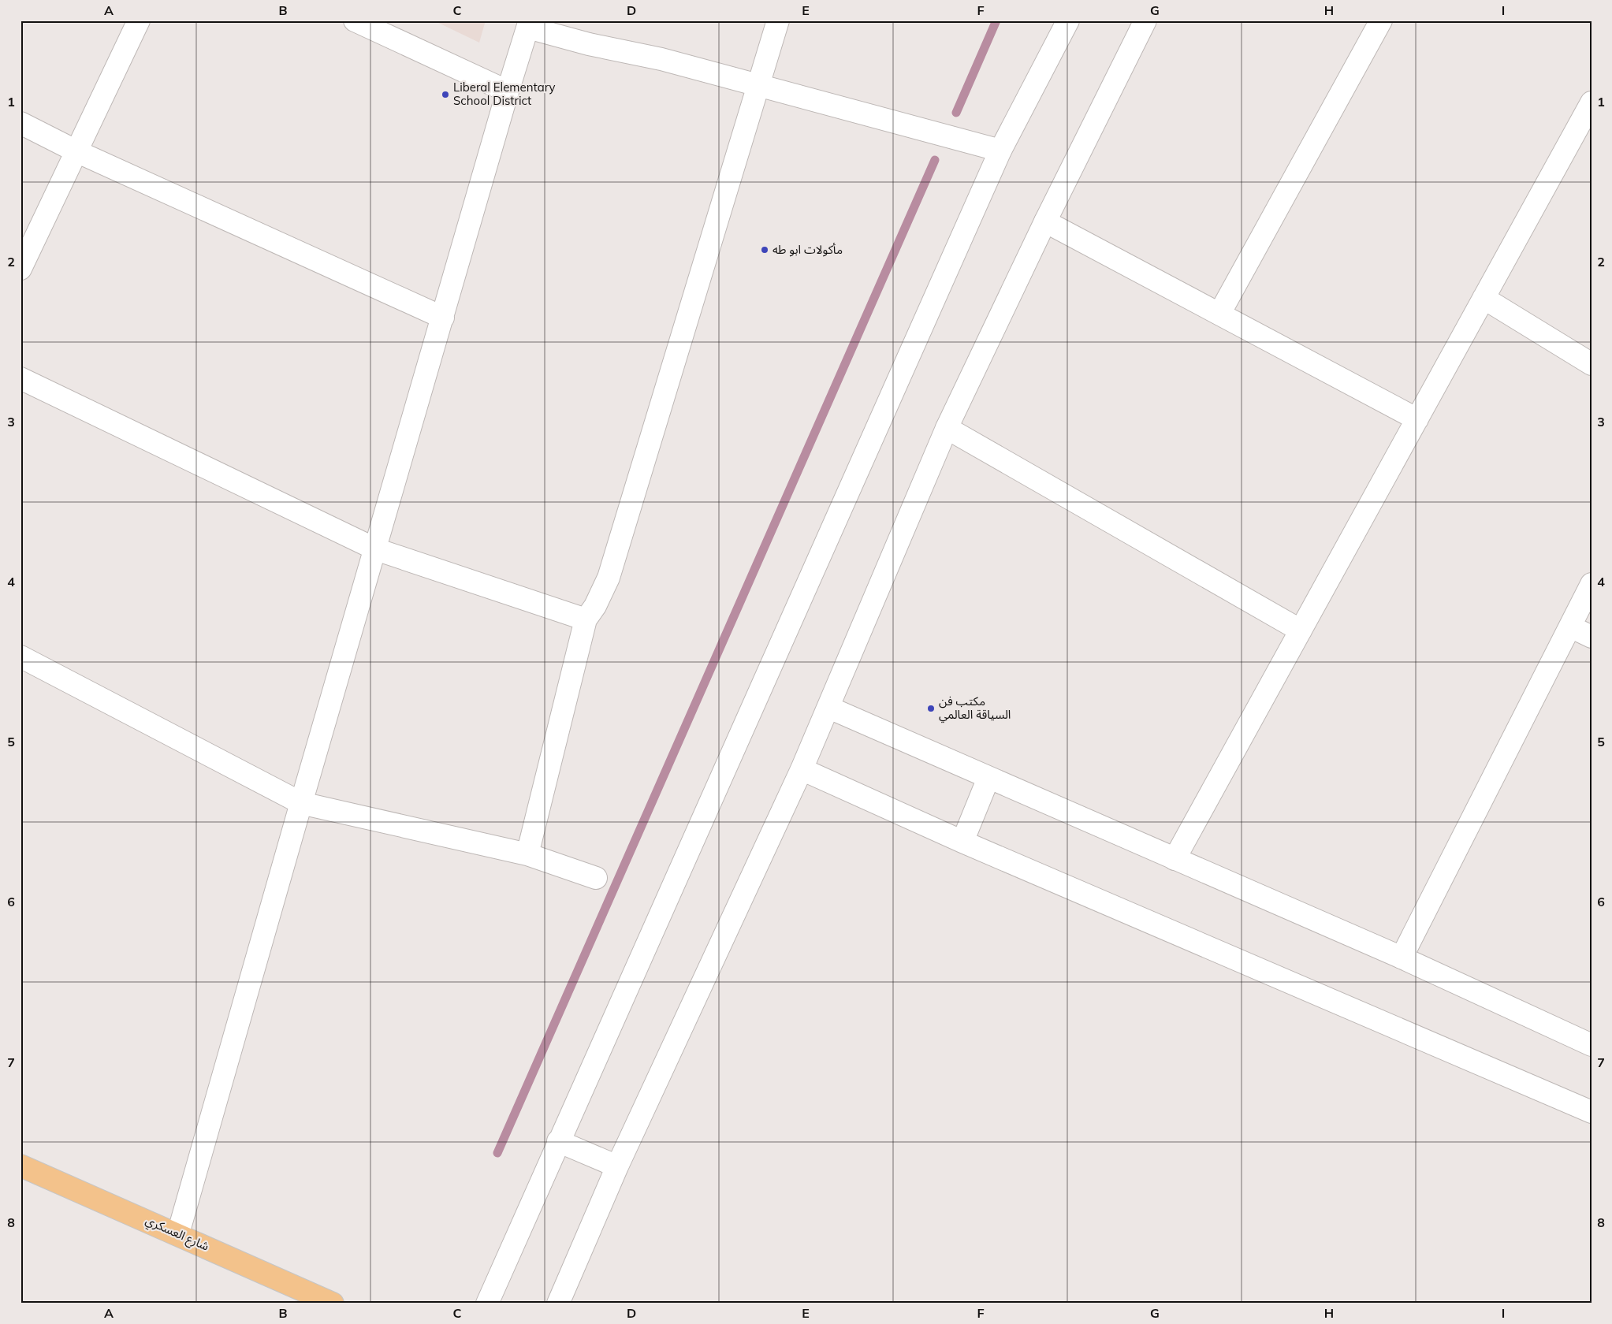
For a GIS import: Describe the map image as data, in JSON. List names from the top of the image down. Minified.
{"streets":{"main road":["شارع العسكري"]},"places":["Liberal Elementary School District","مأكولات ابو طه","مكتب فن السياقة العالمي"],"grid":{"columns":["A","B","C","D","E","F","G","H","I"],"rows":["1","2","3","4","5","6","7","8"]}}
